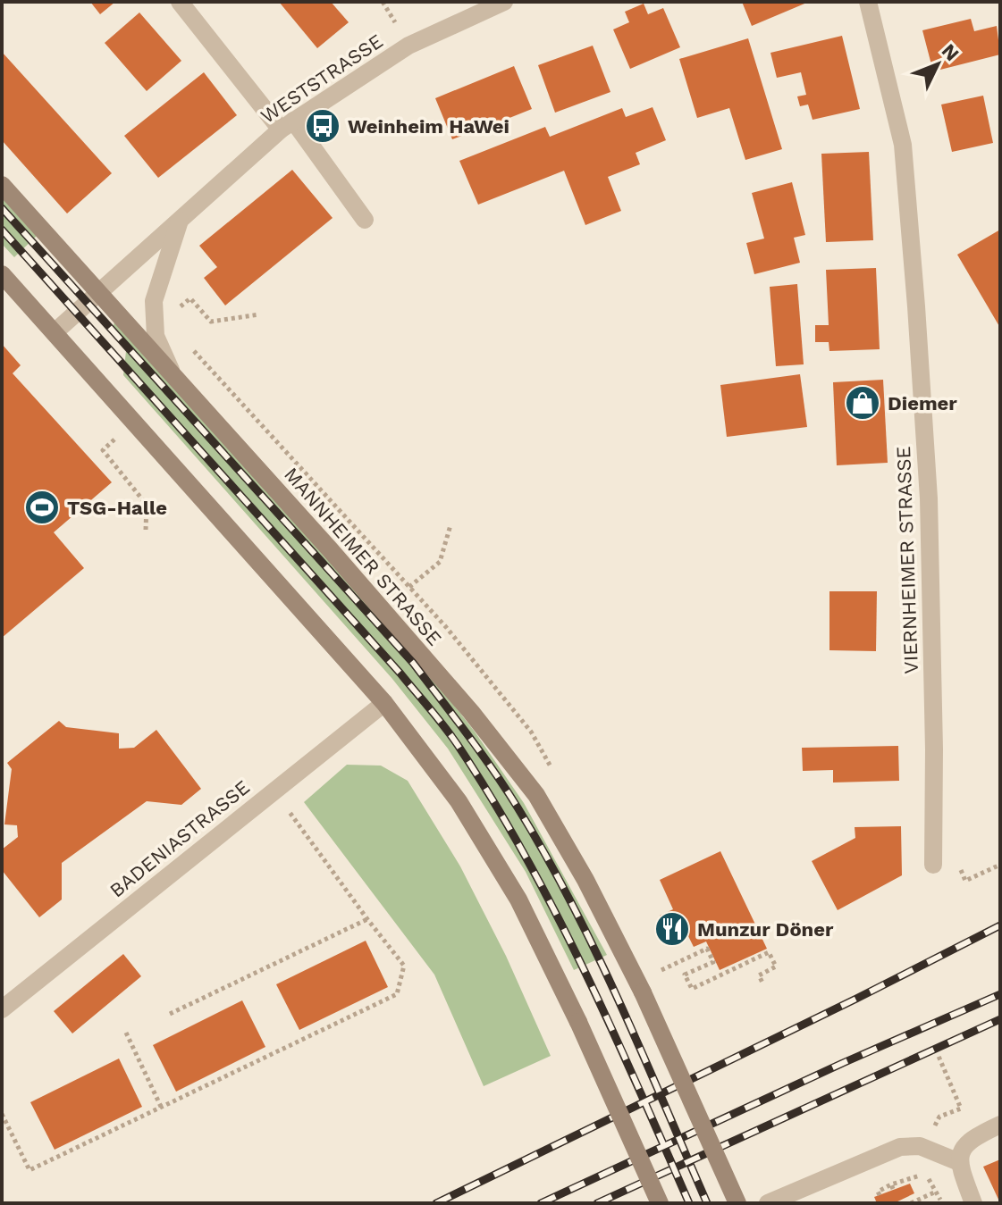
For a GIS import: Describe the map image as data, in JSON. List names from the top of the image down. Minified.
{"streets":{"main road":["MANNHEIMER STRASSE"],"street":["WESTSTRASSE","VIERNHEIMER STRASSE","BADENIASTRASSE"]},"crossings":[["WESTSTRASSE","MANNHEIMER STRASSE"]],"places":{"bus stop":["Weinheim HaWei"],"shop":["Diemer"],"sports":["TSG-Halle"],"restaurant":["Munzur Döner"]},"north":"top right"}
